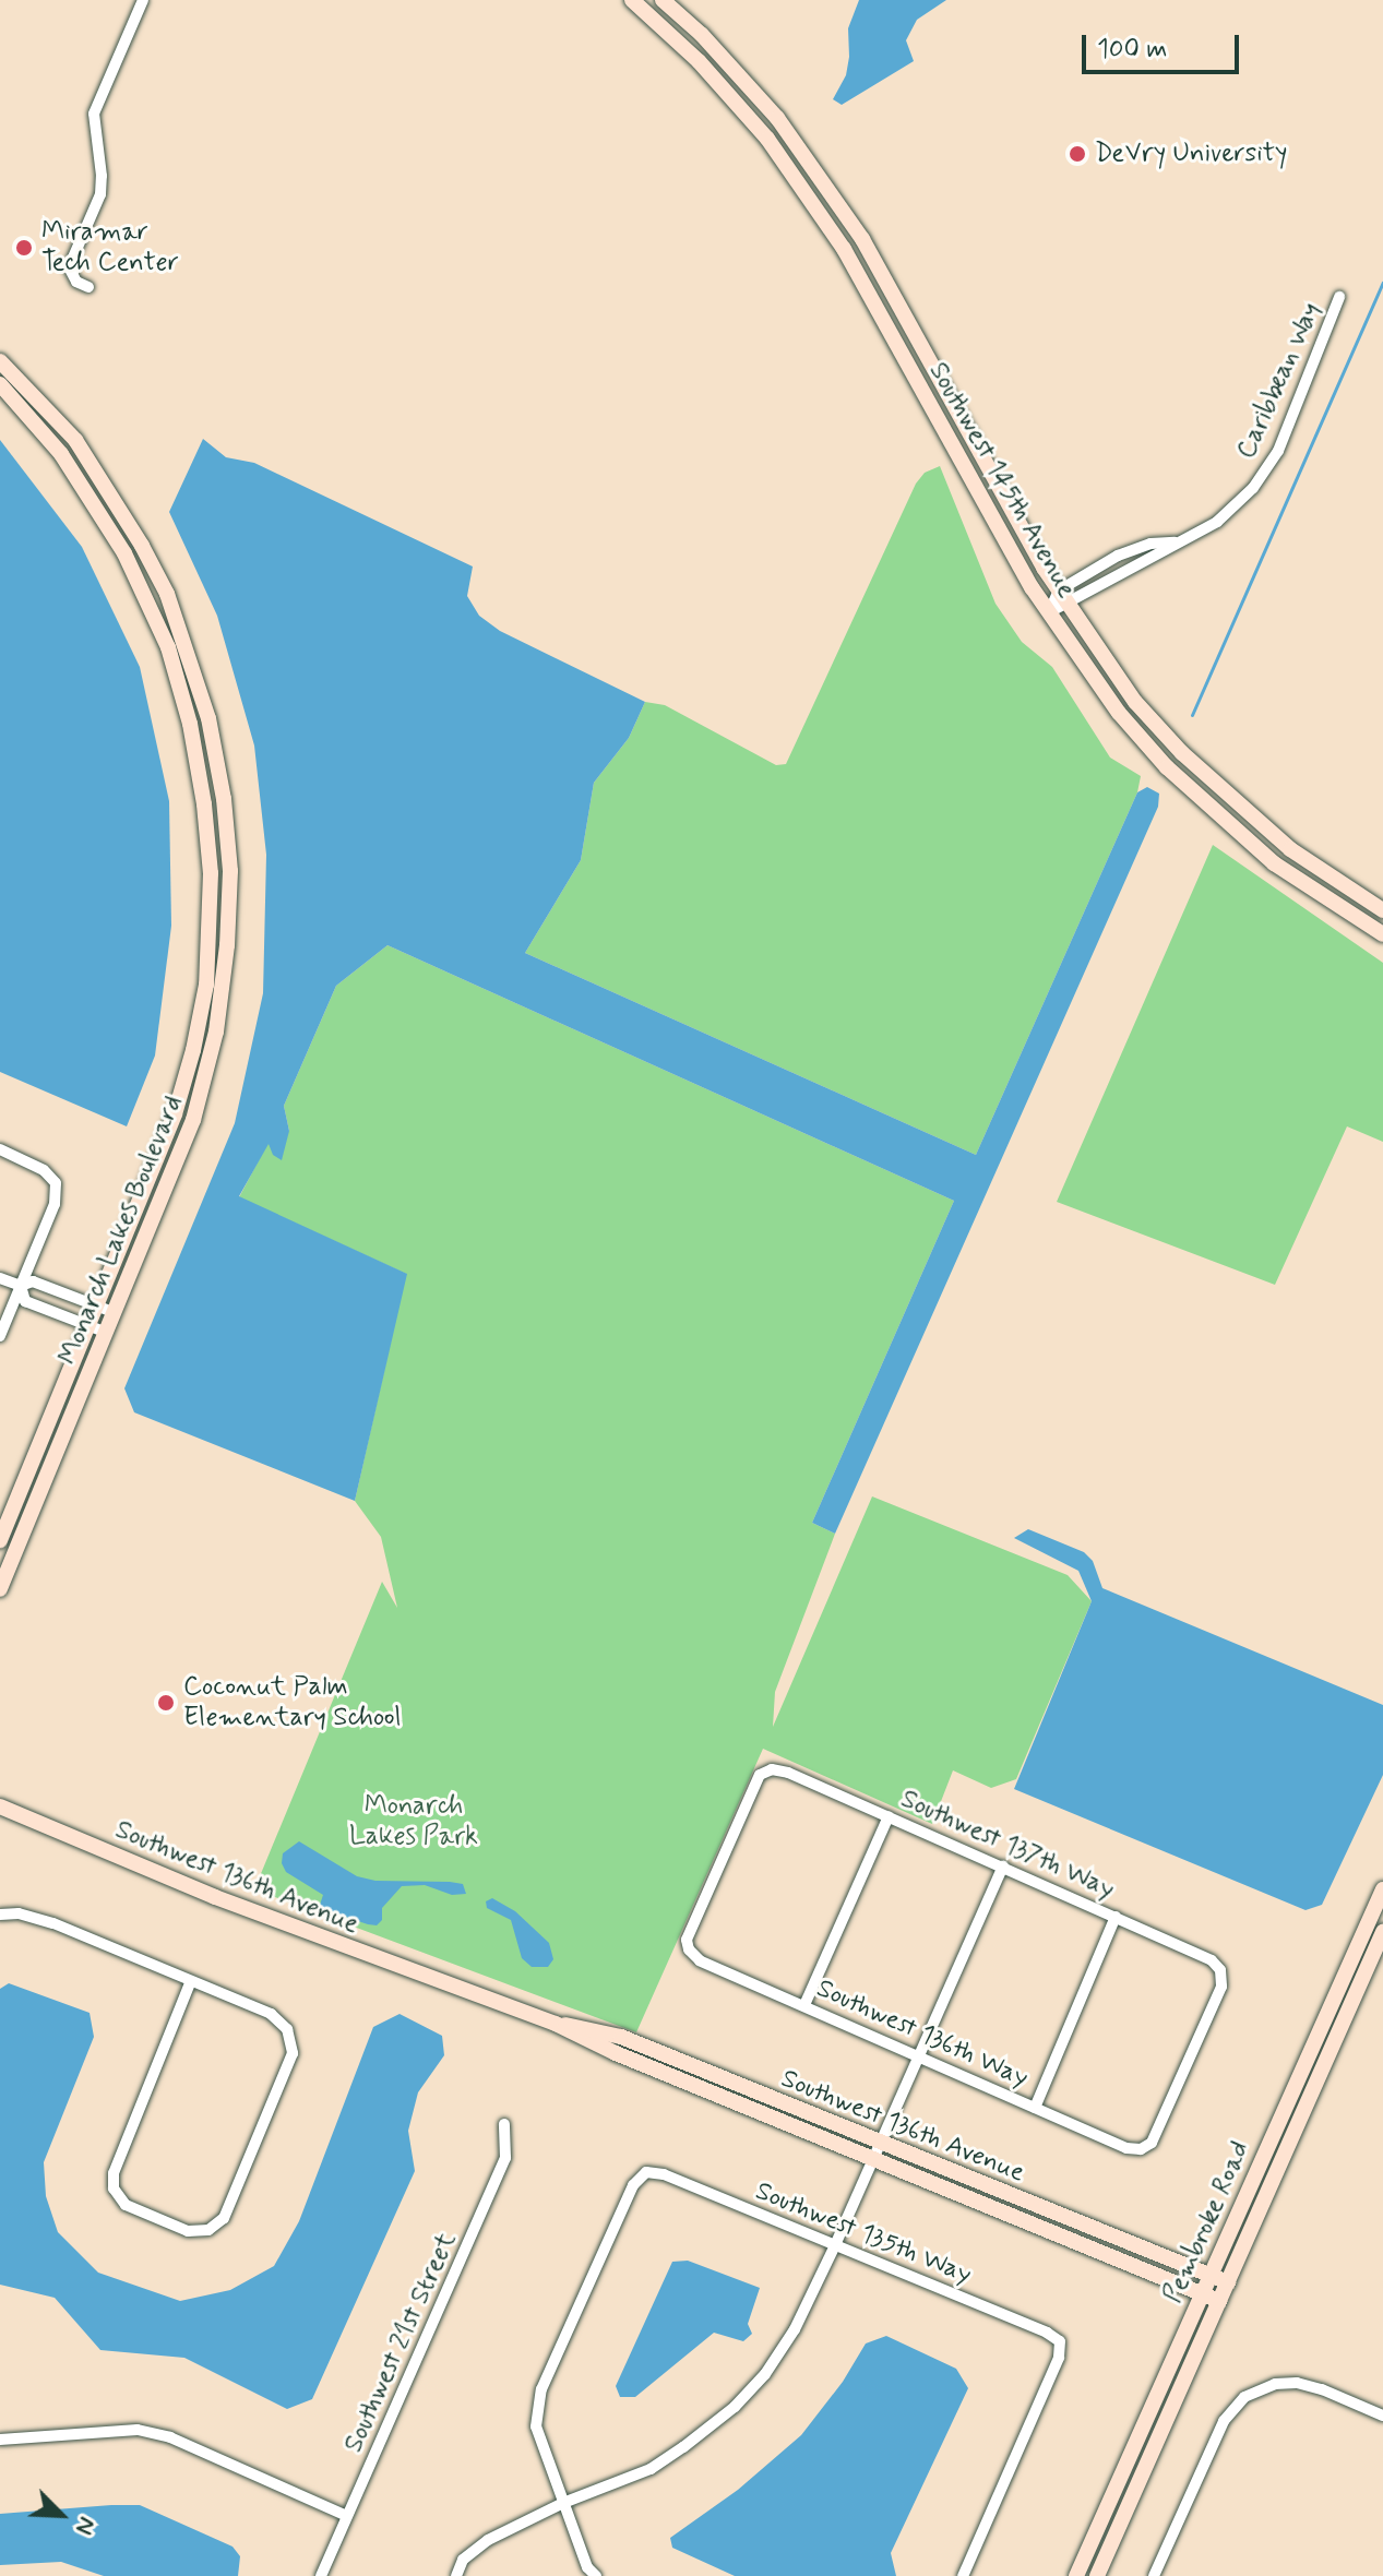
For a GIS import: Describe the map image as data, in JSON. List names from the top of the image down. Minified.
{"streets":{"street":["Caribbean Way","Southwest 145th Avenue","Monarch Lakes Boulevard","Southwest 137th Way","Southwest 136th Avenue","Southwest 136th Way","Pembroke Road","Southwest 135th Way","Southwest 21st Street"]},"crossings":[["Caribbean Way","Southwest 145th Avenue"],["Southwest 137th Way","Southwest 136th Way"],["Southwest 136th Avenue","Pembroke Road"]],"parks":["Monarch Lakes Park"],"places":["DeVry University","Miramar Tech Center","Coconut Palm Elementary School"],"scale_bar":"100 m","north":"bottom right"}
